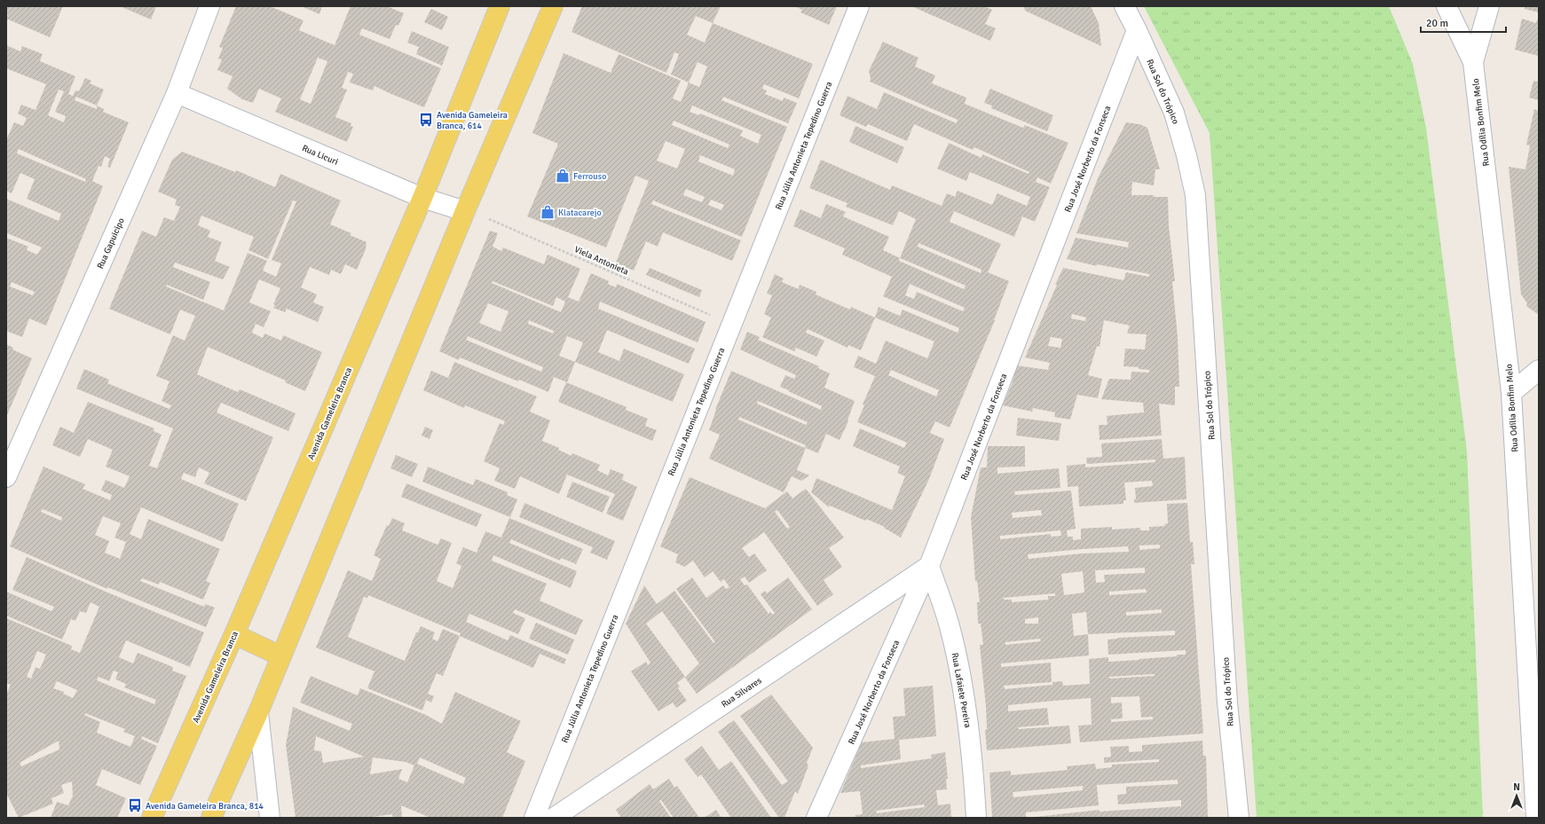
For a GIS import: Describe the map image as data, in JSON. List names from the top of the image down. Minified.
{"streets":{"main road":["Avenida Gameleira Branca"],"street":["Rua Sol do Trópico","Rua Odília Bonfim Melo","Rua Júlia Antonieta Tepedino Guerra","Rua Licuri","Rua José Norberto da Fonseca","Rua Gapuicipo","Rua Lafaiete Pereira","Rua Silvares"],"path":["Viela Antonieta"]},"crossings":[["Rua Sol do Trópico","Rua José Norberto da Fonseca"],["Rua Júlia Antonieta Tepedino Guerra","Viela Antonieta"],["Rua Licuri","Rua Gapuicipo"],["Rua Licuri","Viela Antonieta"],["Rua Licuri","Avenida Gameleira Branca"],["Rua José Norberto da Fonseca","Rua Lafaiete Pereira"],["Rua José Norberto da Fonseca","Rua Silvares"],["Rua Lafaiete Pereira","Rua Silvares"]],"places":{"bus stop":["Avenida Gameleira Branca, 614","Avenida Gameleira Branca, 814"],"shop":["Ferrouso","Klatacarejo"]},"scale_bar":"20 m","north":"top"}
